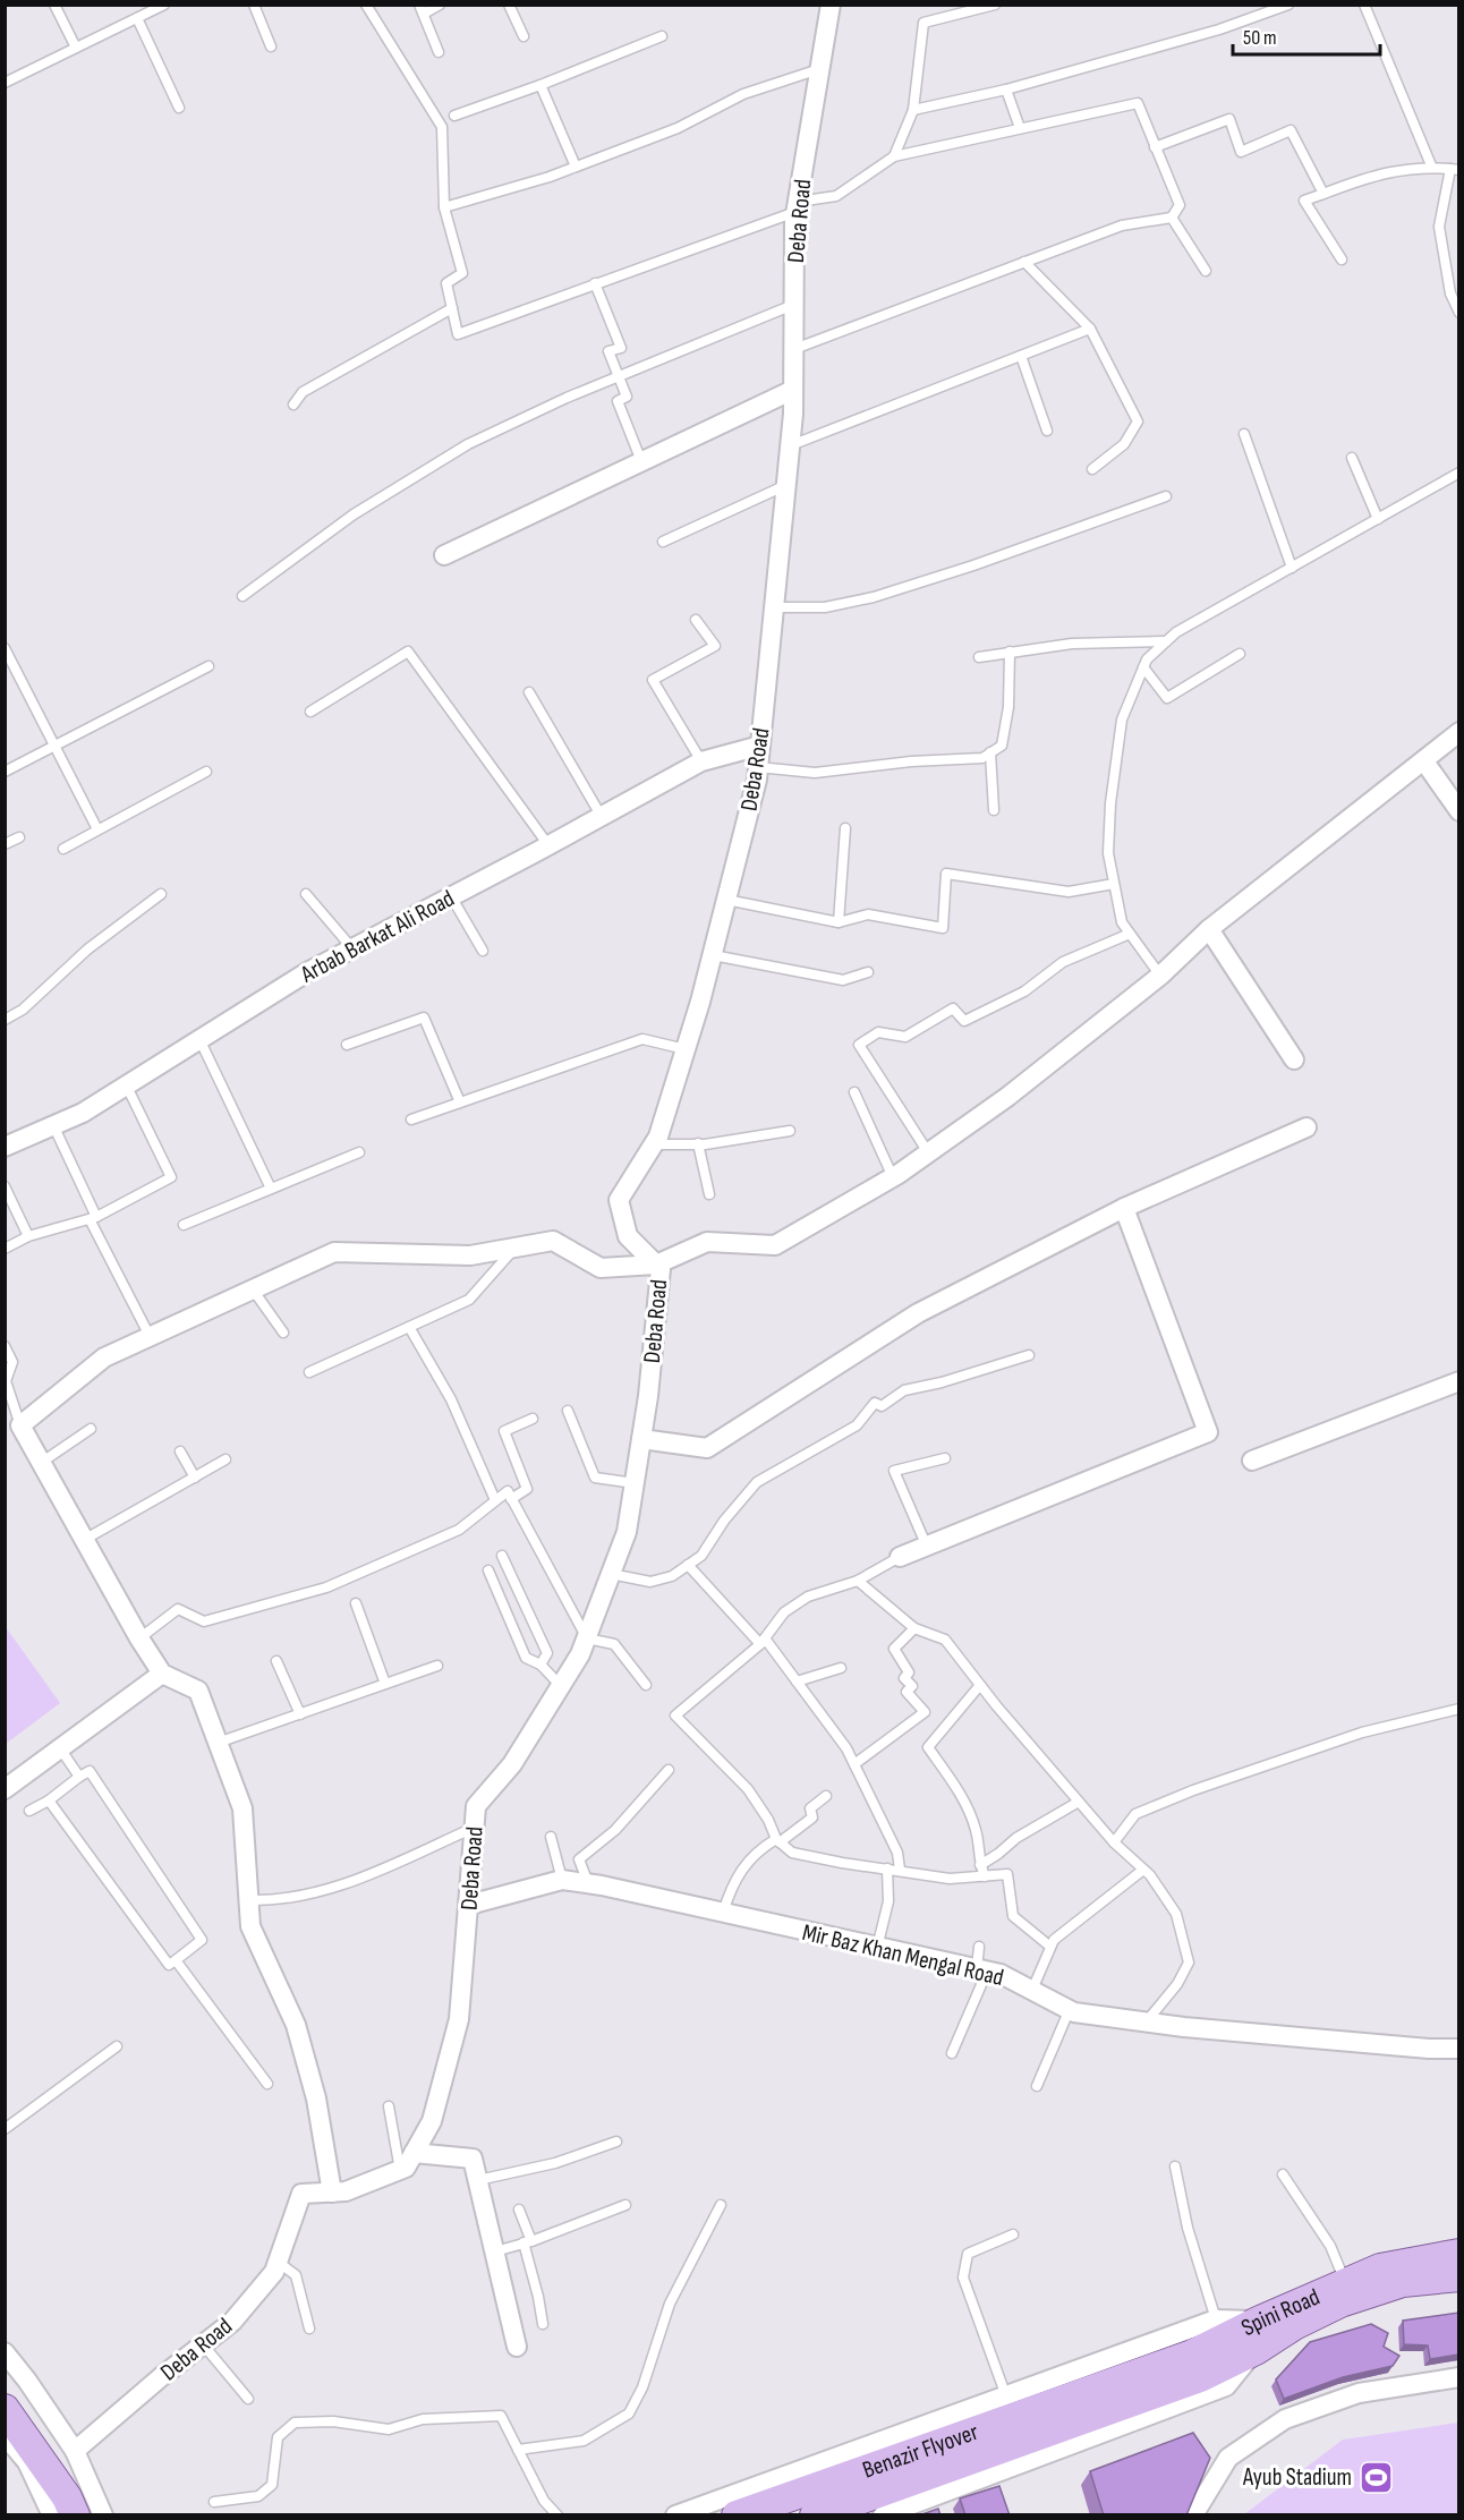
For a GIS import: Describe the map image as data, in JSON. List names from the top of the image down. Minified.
{"streets":{"main road":["Spini Road","Benazir Flyover"],"street":["Deba Road","Arbab Barkat Ali Road","Mir Baz Khan Mengal Road"]},"crossings":[["Deba Road","Arbab Barkat Ali Road"],["Deba Road","Mir Baz Khan Mengal Road"],["Spini Road","Benazir Flyover"]],"places":{"sports":["Ayub Stadium"]},"scale_bar":"50 m"}
